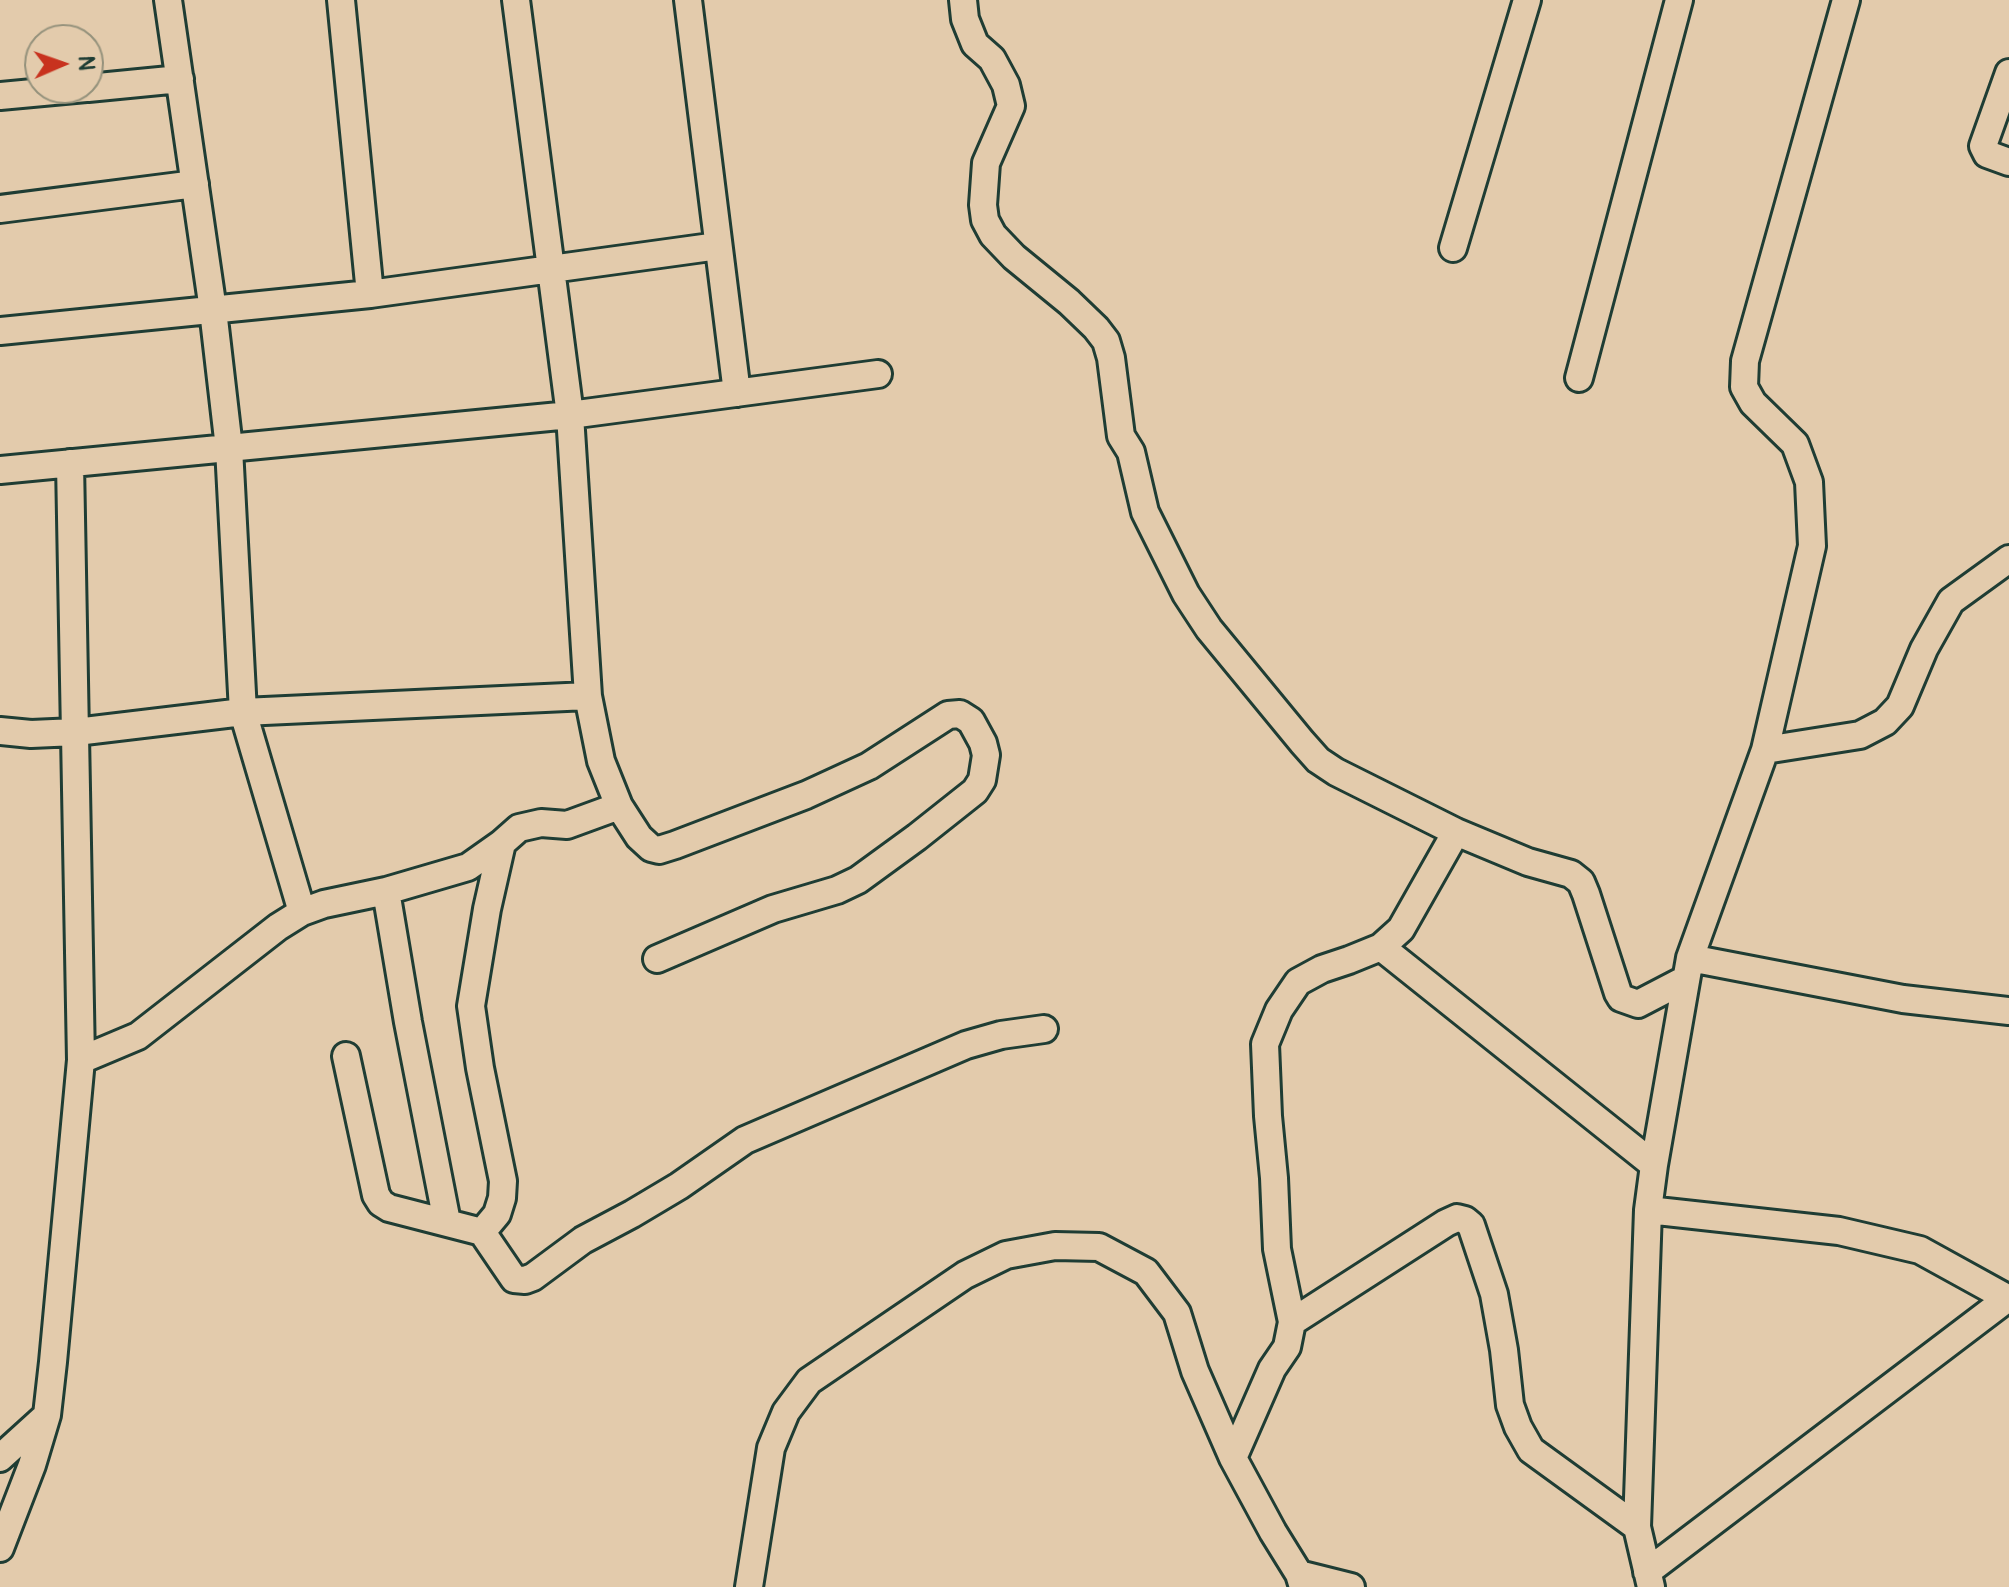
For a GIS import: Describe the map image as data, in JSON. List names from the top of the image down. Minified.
{"north":"right"}
